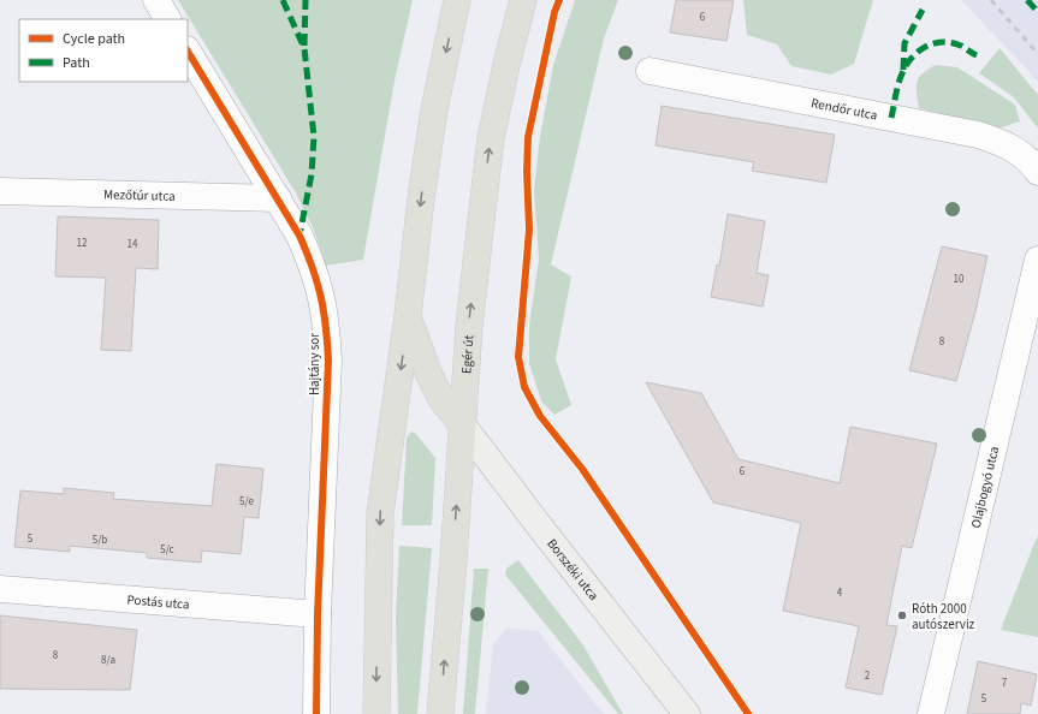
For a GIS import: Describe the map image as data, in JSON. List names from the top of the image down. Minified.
{"streets":{"main road":["Egér út","Borszéki utca"],"street":["Rendőr utca","Mezőtúr utca","Hajtány sor","Olajbogyó utca","Postás utca"]},"crossings":[["Mezőtúr utca","Hajtány sor"],["Egér út","Borszéki utca"],["Hajtány sor","Postás utca"]],"places":["Róth 2000 autószerviz"],"house_numbers":["6","12","14","10","8","6","5/e","5","5/b","5/c","4","8","8/a","2","7","5"],"legend":["Cycle path","Path"]}
